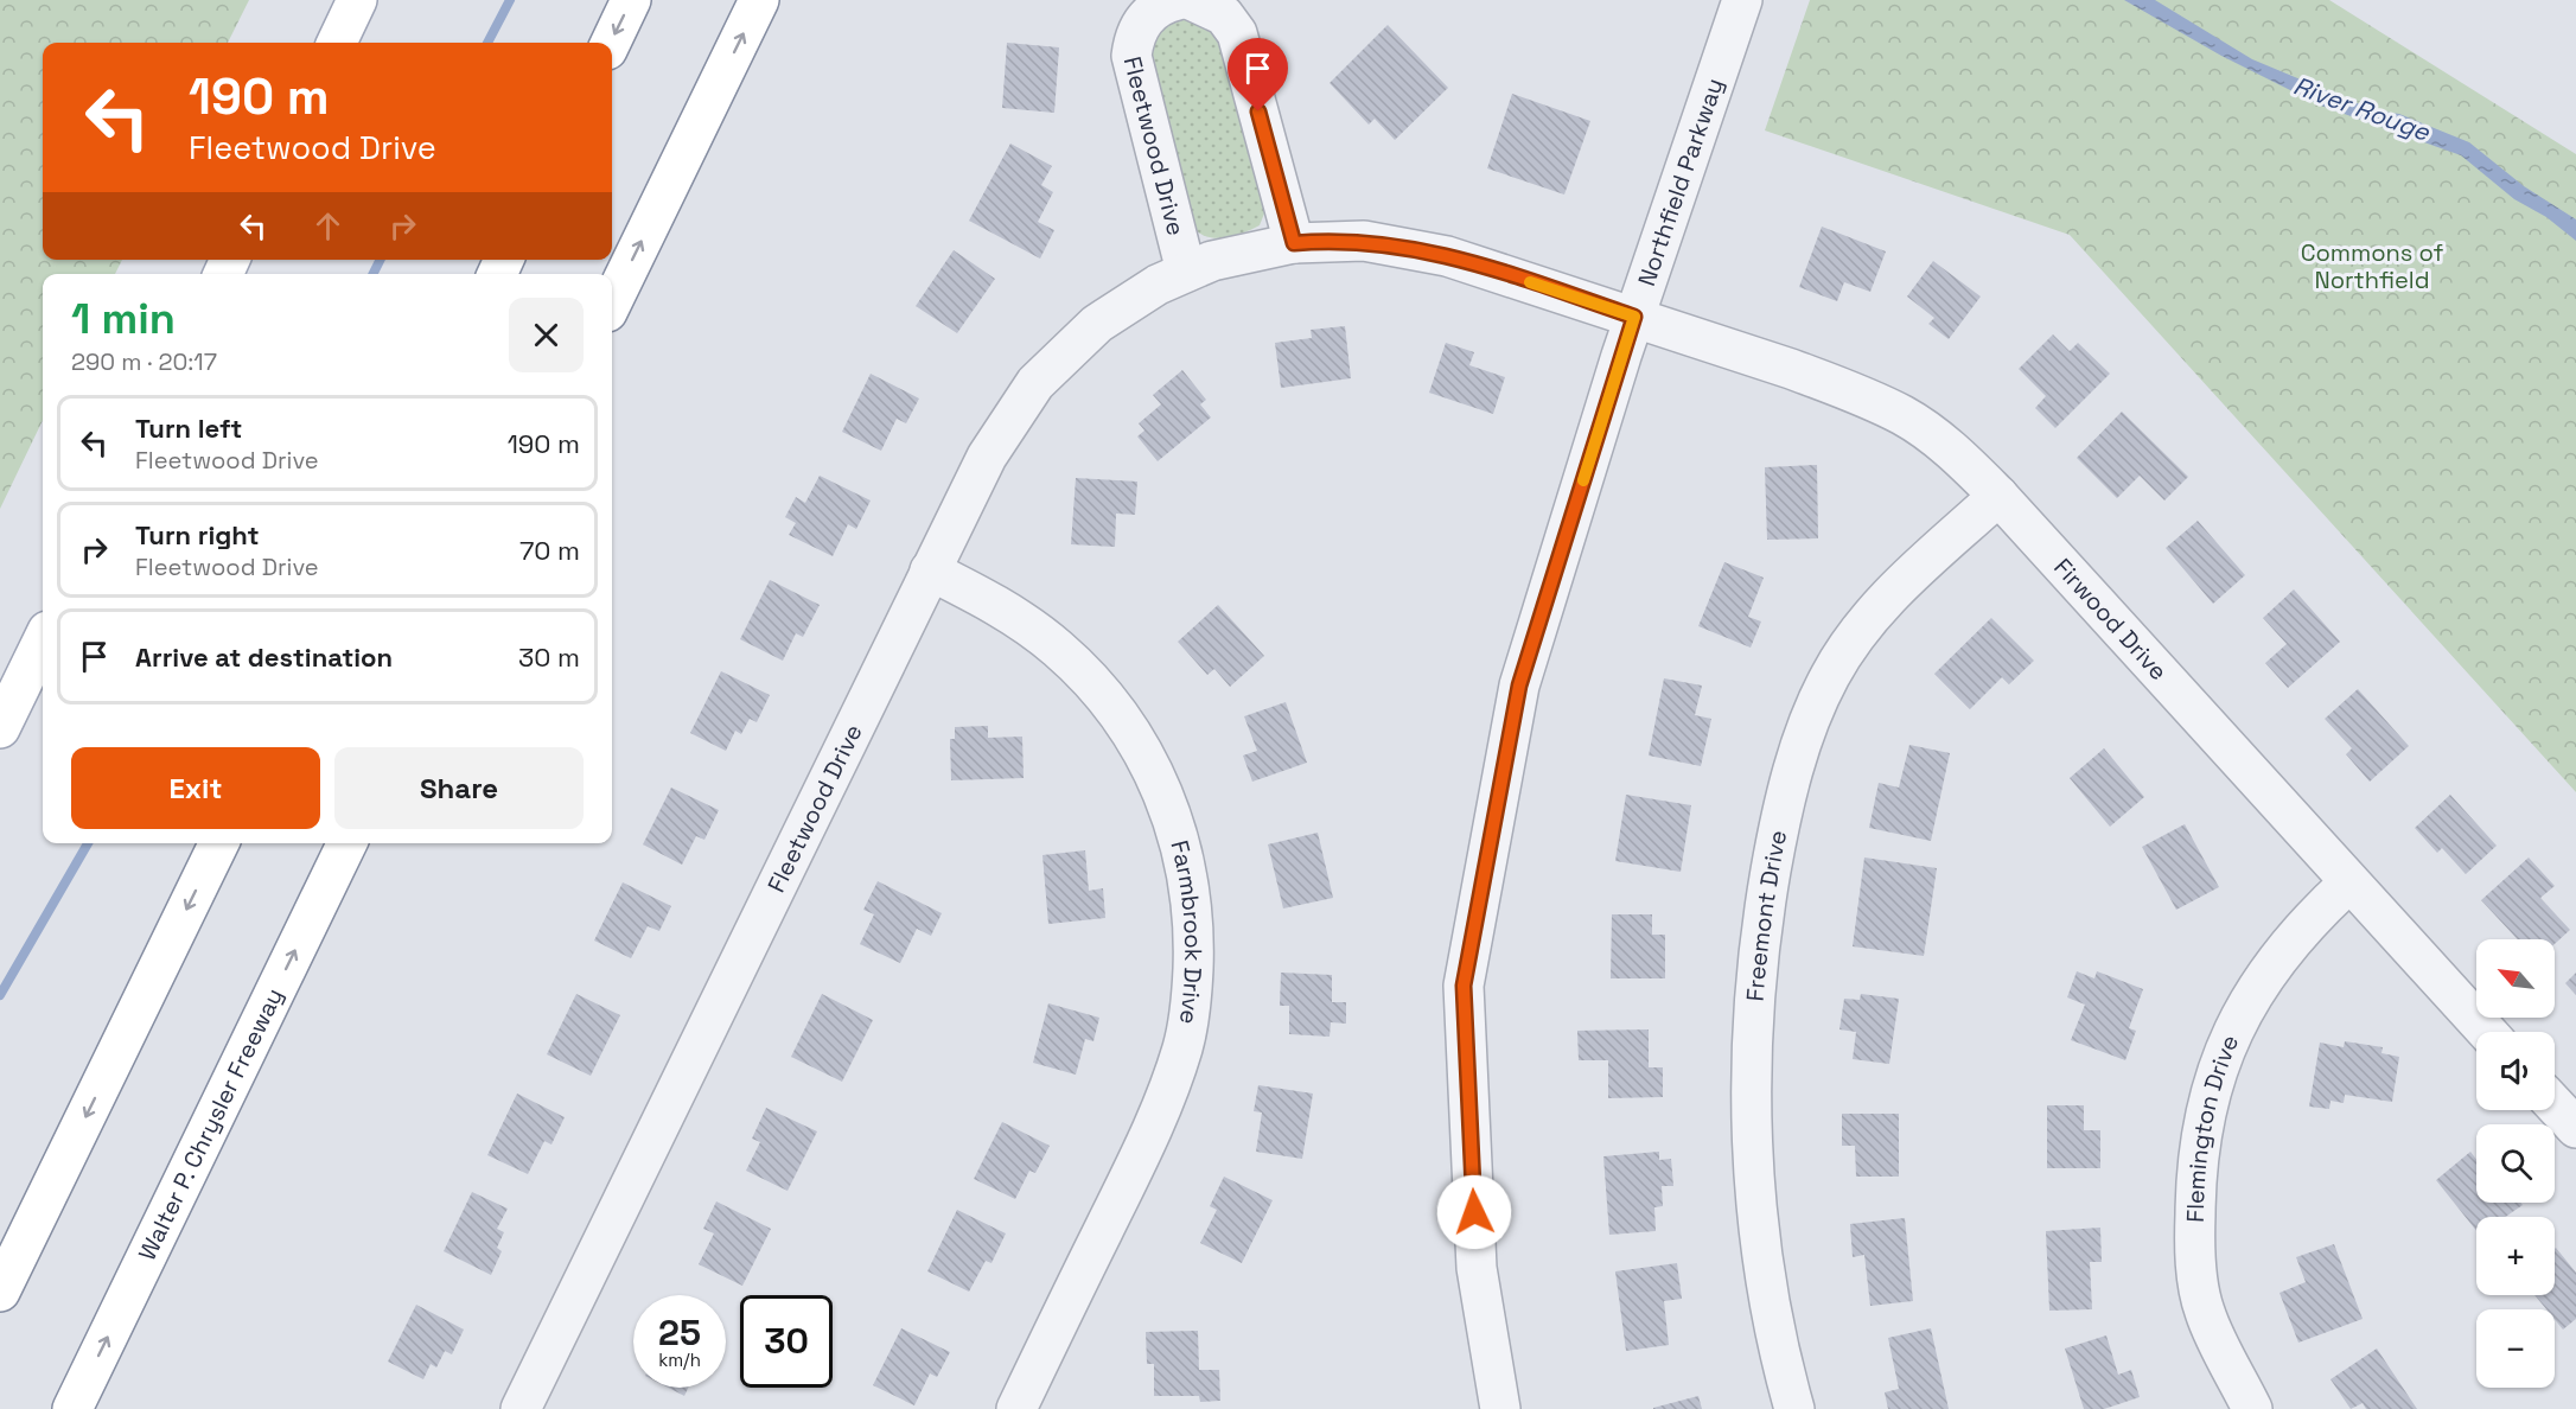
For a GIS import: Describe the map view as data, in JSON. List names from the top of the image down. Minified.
{"streets":{"main road":["Walter P. Chrysler Freeway"],"street":["Fleetwood Drive","Northfield Parkway","Firwood Drive","Freemont Drive","Farmbrook Drive","Flemington Drive"]},"crossings":[["Fleetwood Drive","Northfield Parkway"],["Fleetwood Drive","Firwood Drive"],["Fleetwood Drive","Farmbrook Drive"],["Northfield Parkway","Firwood Drive"],["Firwood Drive","Freemont Drive"],["Firwood Drive","Flemington Drive"]],"water":["River Rouge"],"parks":["Commons of Northfield"],"north":"top left","page":{"turn":["190 m","Fleetwood Drive"],"heading":["1 min","290 m · 20:17"],"list":[{"name":"Turn left","note":"Fleetwood Drive","value":"190 m"},{"name":"Turn right","note":"Fleetwood Drive","value":"70 m"},{"name":"Arrive at destination","value":"30 m"}],"buttons":["Exit","Share"],"map_buttons":["+","−"],"speed":"25 km/h","limit":"30"}}
